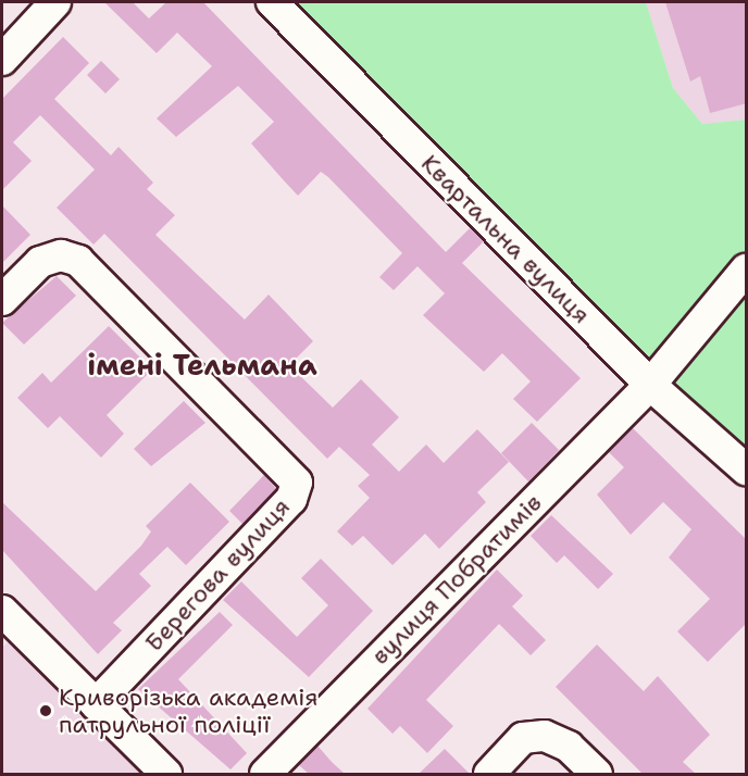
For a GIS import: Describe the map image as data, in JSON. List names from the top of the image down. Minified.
{"streets":{"street":["Квартальна вулиця","Берегова вулиця","вулиця Побратимів"]},"crossings":[["Квартальна вулиця","вулиця Побратимів"]],"districts":["імені Тельмана"],"places":["Криворізька академія патрульної поліції"]}
